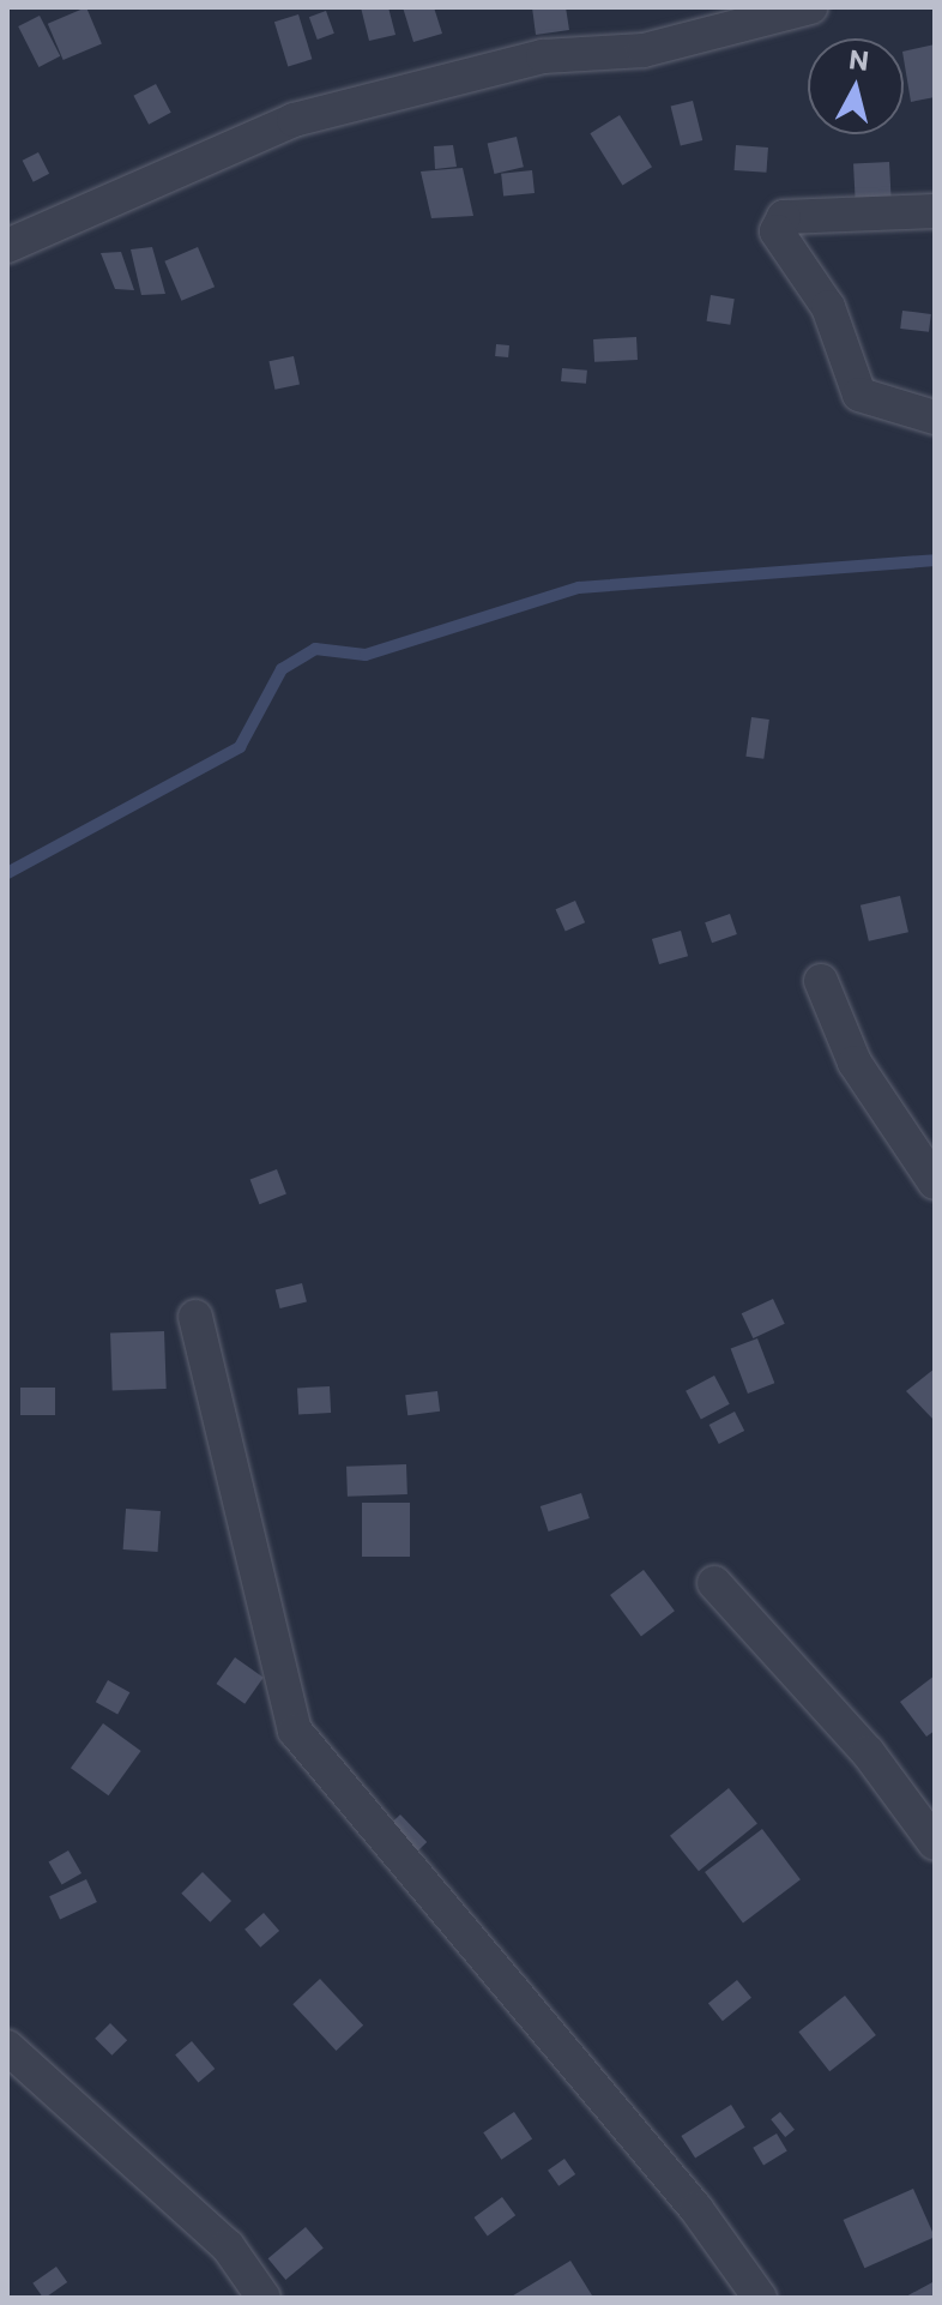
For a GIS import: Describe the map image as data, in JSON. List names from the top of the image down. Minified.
{"north":"top"}
